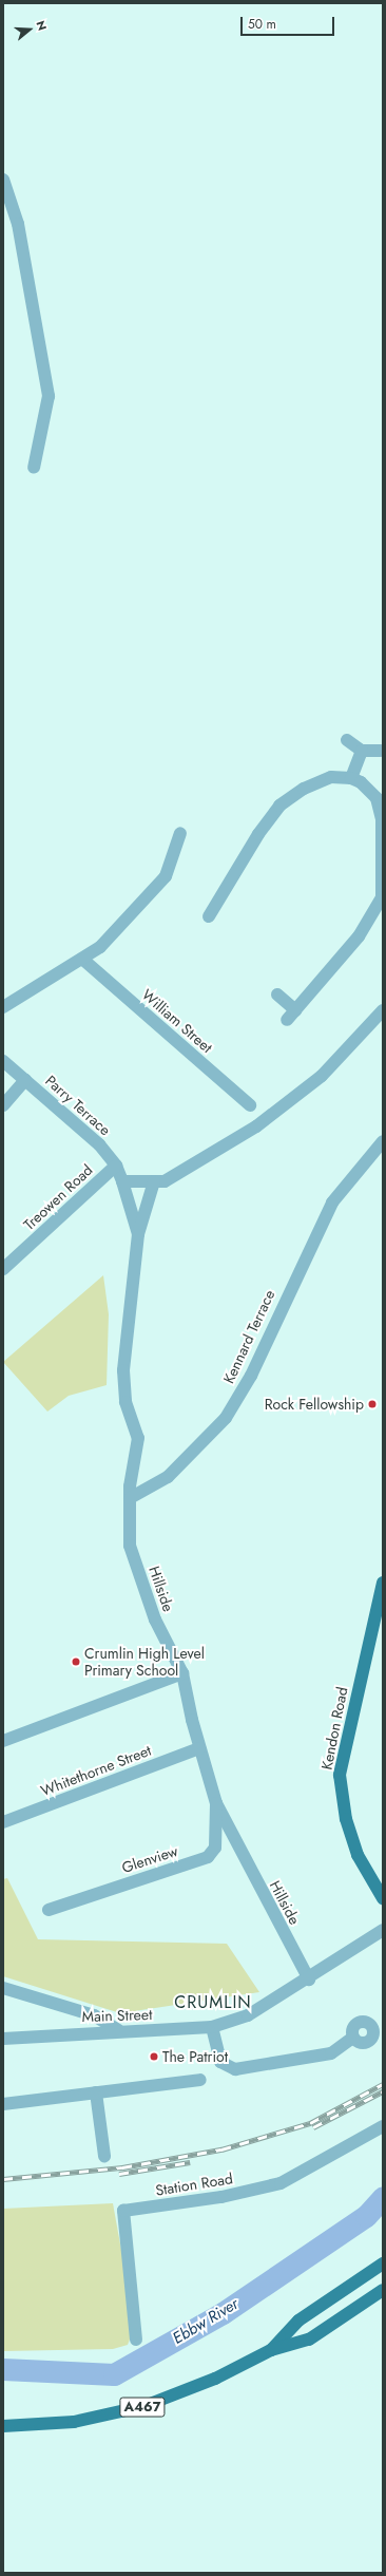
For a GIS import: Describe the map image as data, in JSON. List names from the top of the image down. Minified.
{"streets":{"main road":["Kendon Road","A467"],"street":["William Street","Parry Terrace","Treowen Road","Kennard Terrace","Hillside","Whitethorne Street","Glenview","Main Street","Station Road"]},"crossings":[["Parry Terrace","Treowen Road"],["Parry Terrace","Hillside"],["Kennard Terrace","Hillside"],["Hillside","Whitethorne Street"],["Hillside","Glenview"],["Hillside","Main Street"]],"districts":["CRUMLIN"],"water":["Ebbw River"],"places":["Rock Fellowship","Crumlin High Level Primary School","The Patriot"],"scale_bar":"50 m","north":"right"}
